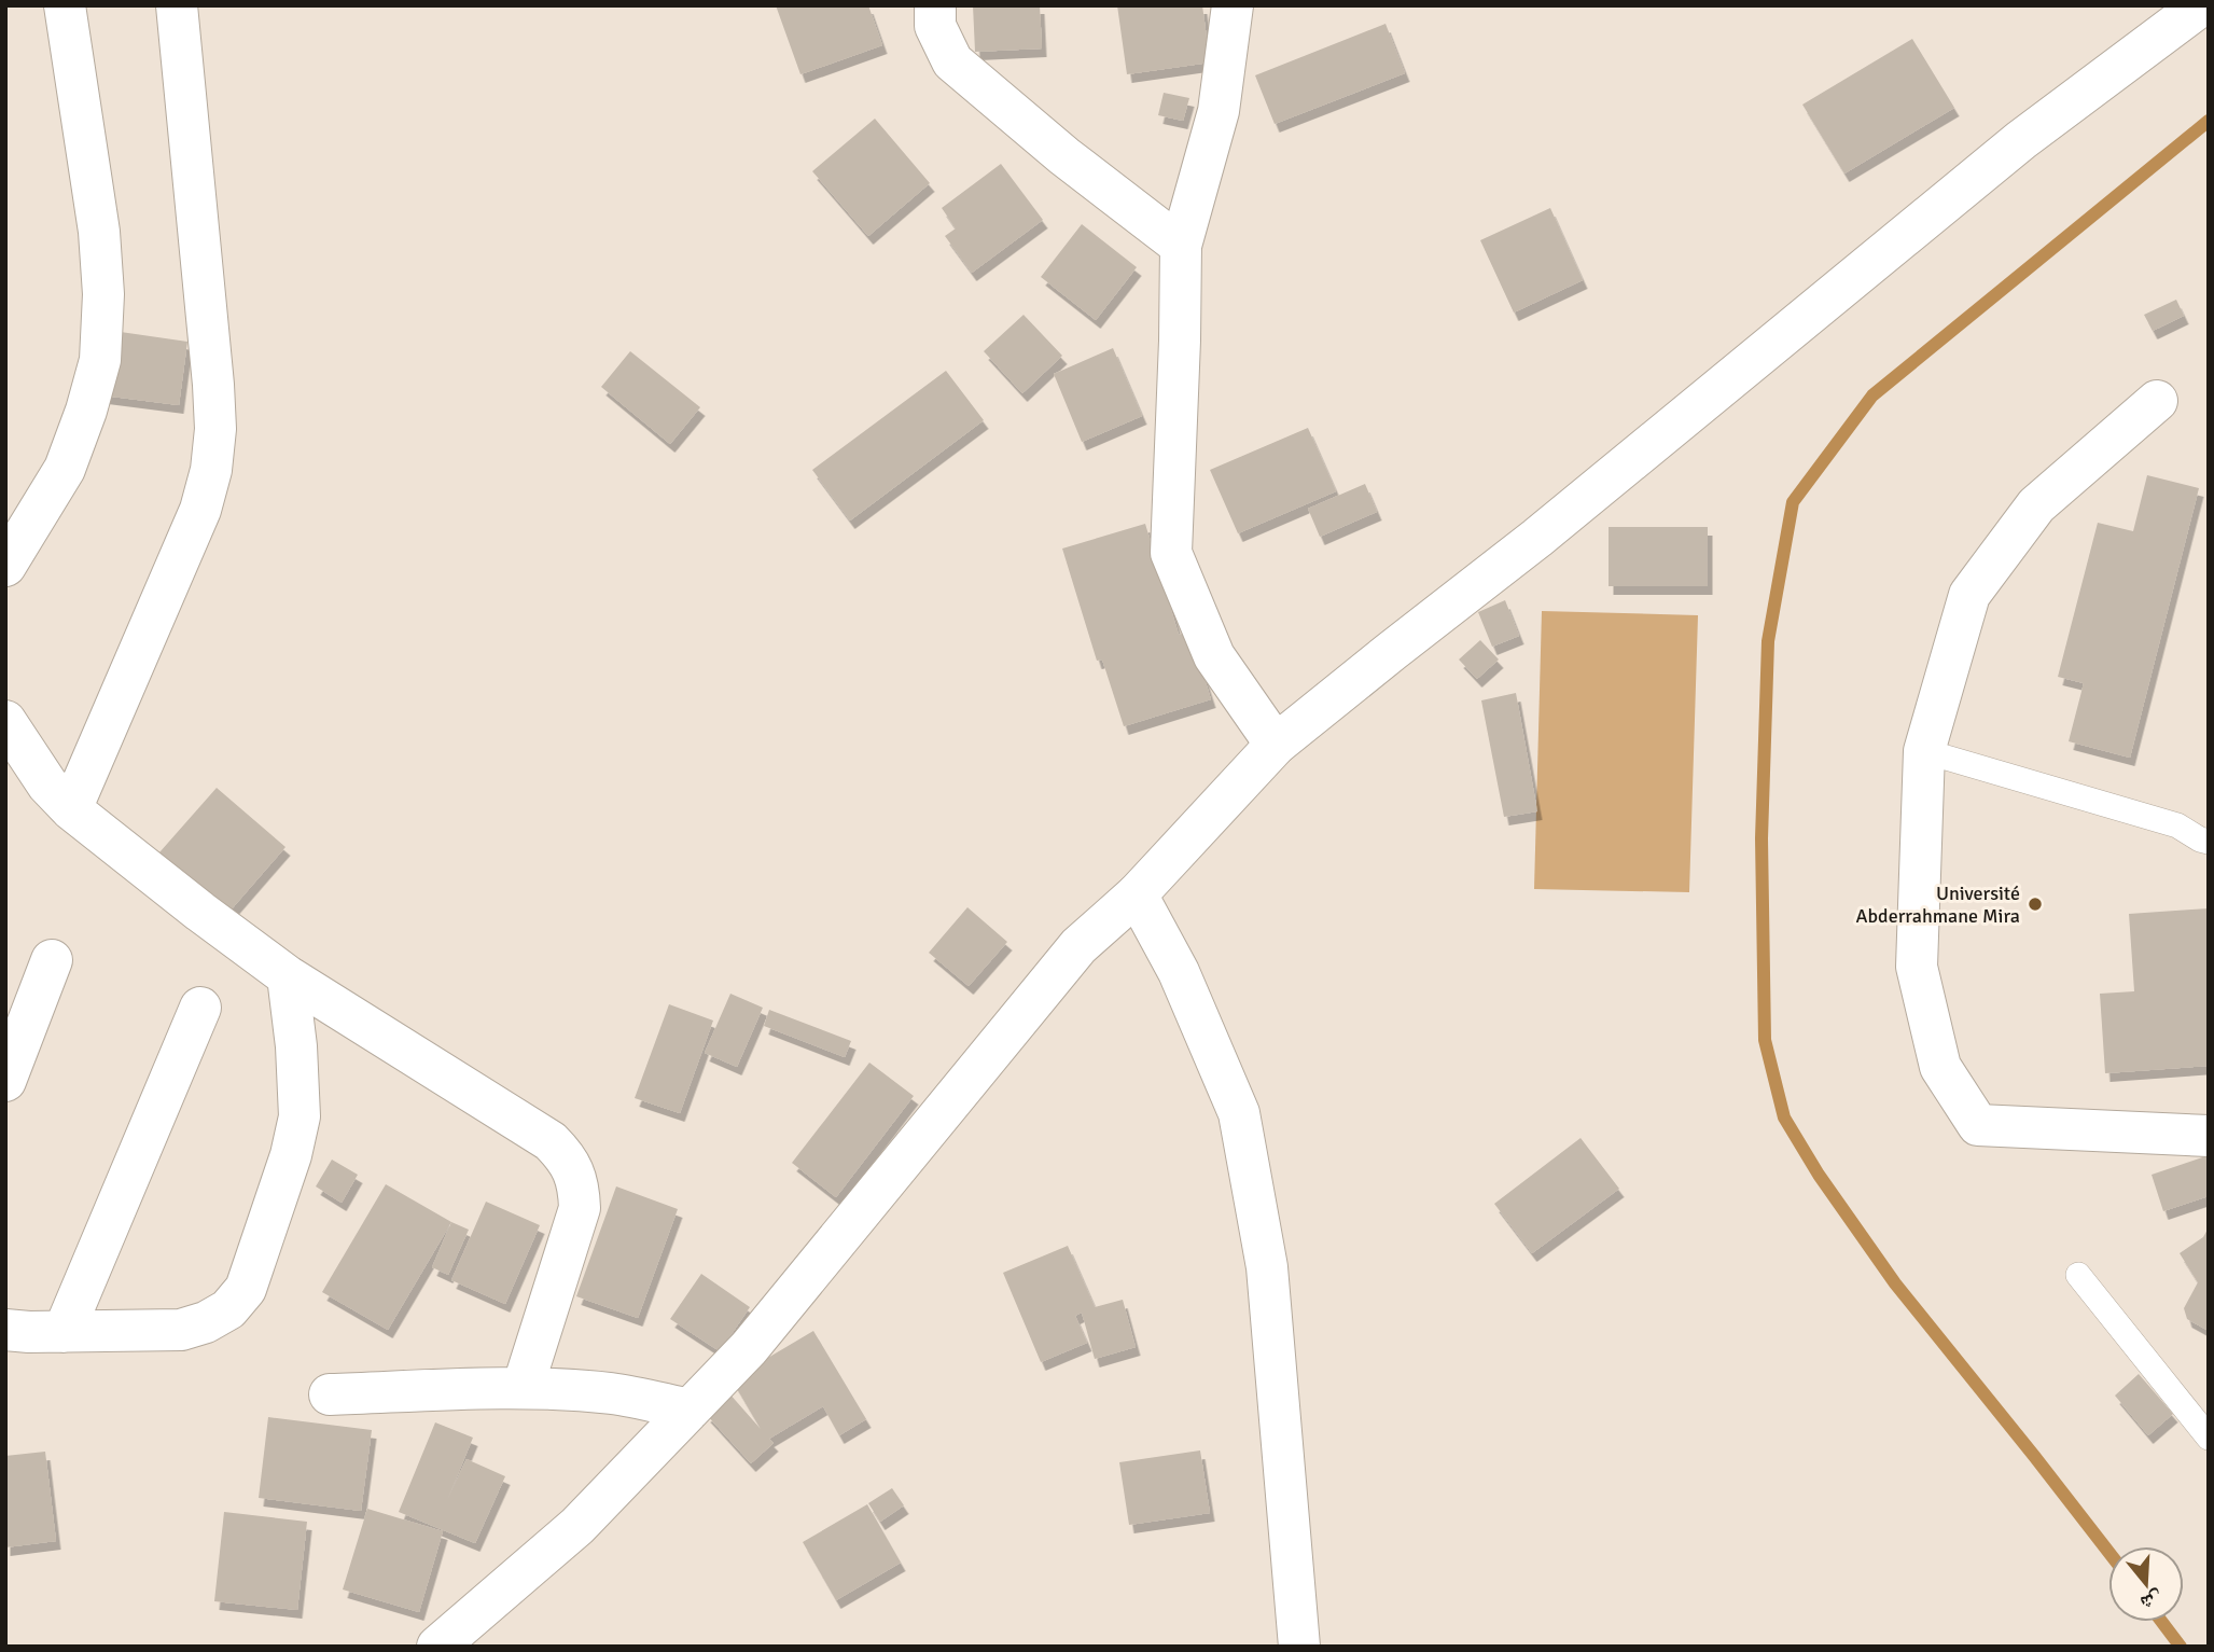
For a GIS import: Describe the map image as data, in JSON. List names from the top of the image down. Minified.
{"places":["Université Abderrahmane Mira"],"north":"bottom"}
